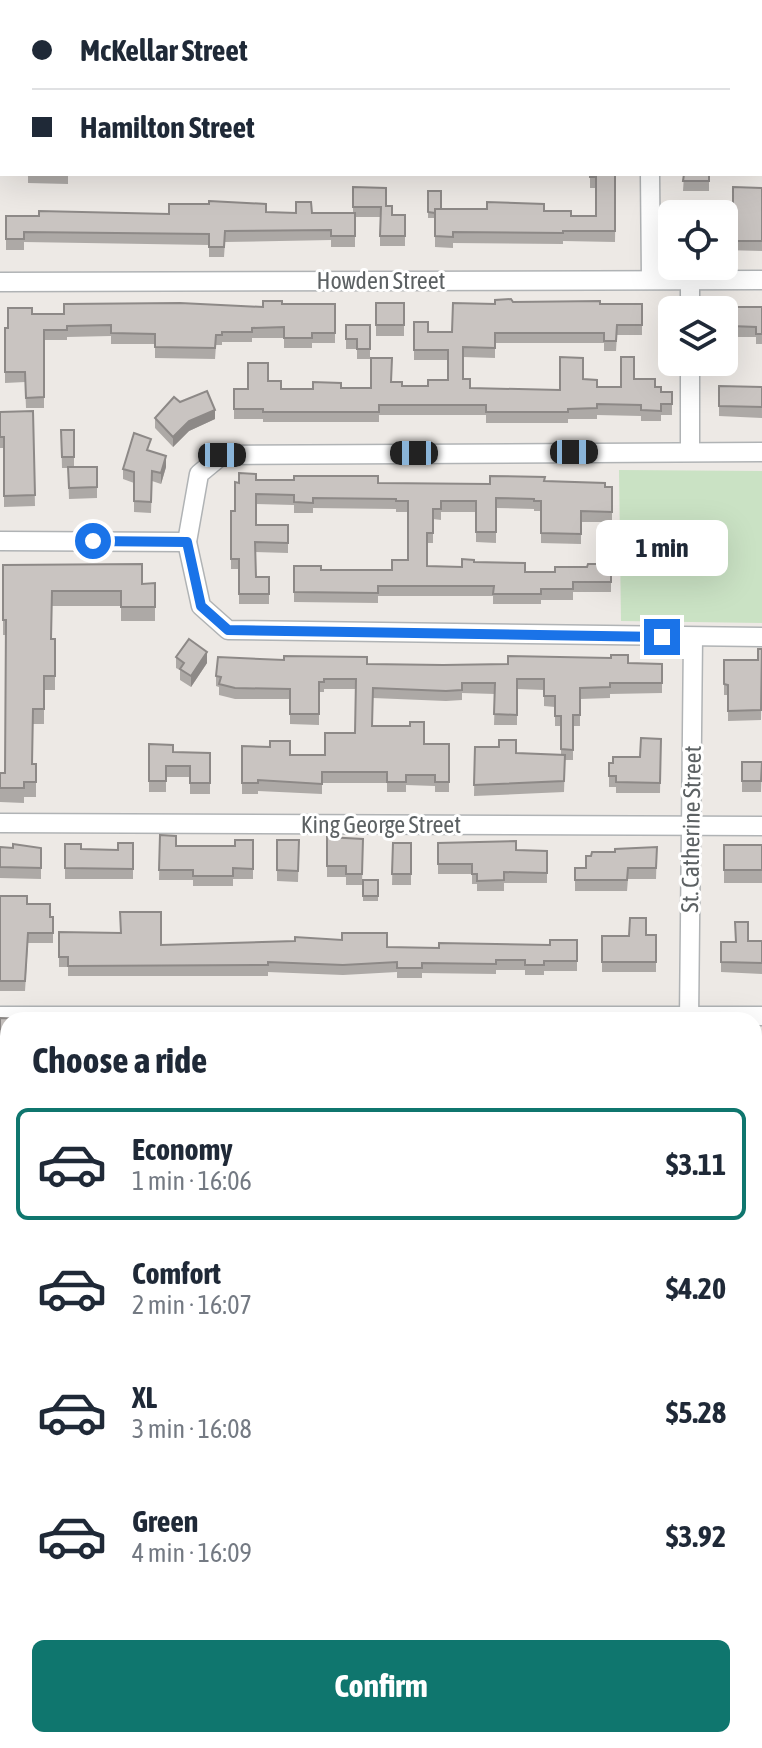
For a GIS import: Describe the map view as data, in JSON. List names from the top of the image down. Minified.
{"streets":{"street":["Howden Street","King George Street","St. Catherine Street"]},"crossings":[["King George Street","St. Catherine Street"]],"page":{"banner":["McKellar Street","Hamilton Street"],"bubble":"1 min","heading":"Choose a ride","list":[{"name":"Economy","note":"1 min · 16:06","value":"$3.11"},{"name":"Comfort","note":"2 min · 16:07","value":"$4.20"},{"name":"XL","note":"3 min · 16:08","value":"$5.28"},{"name":"Green","note":"4 min · 16:09","value":"$3.92"}],"buttons":"Confirm"}}
